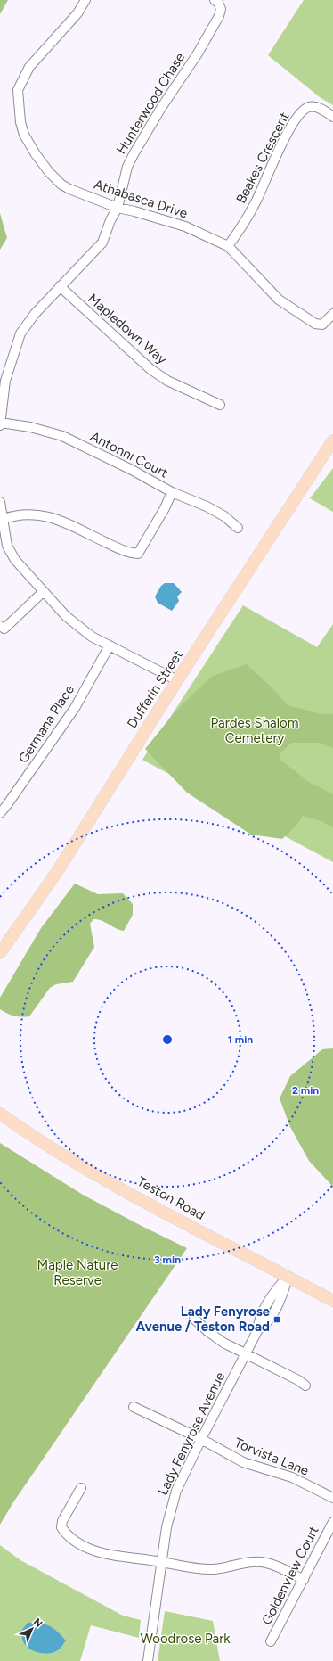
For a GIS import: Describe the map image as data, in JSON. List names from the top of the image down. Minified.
{"streets":{"main road":["Dufferin Street","Teston Road"],"street":["Hunterwood Chase","Beakes Crescent","Athabasca Drive","Mapledown Way","Antonni Court","Germana Place","Lady Fenyrose Avenue","Torvista Lane","Goldenview Court"]},"crossings":[["Hunterwood Chase","Athabasca Drive"],["Hunterwood Chase","Mapledown Way"],["Hunterwood Chase","Antonni Court"],["Beakes Crescent","Athabasca Drive"],["Teston Road","Lady Fenyrose Avenue"],["Lady Fenyrose Avenue","Torvista Lane"]],"parks":["Pardes Shalom Cemetery","Maple Nature Reserve","Woodrose Park"],"places":{"transit":["Lady Fenyrose Avenue / Teston Road"]},"north":"top right","rings":["1 min","2 min","3 min"]}
